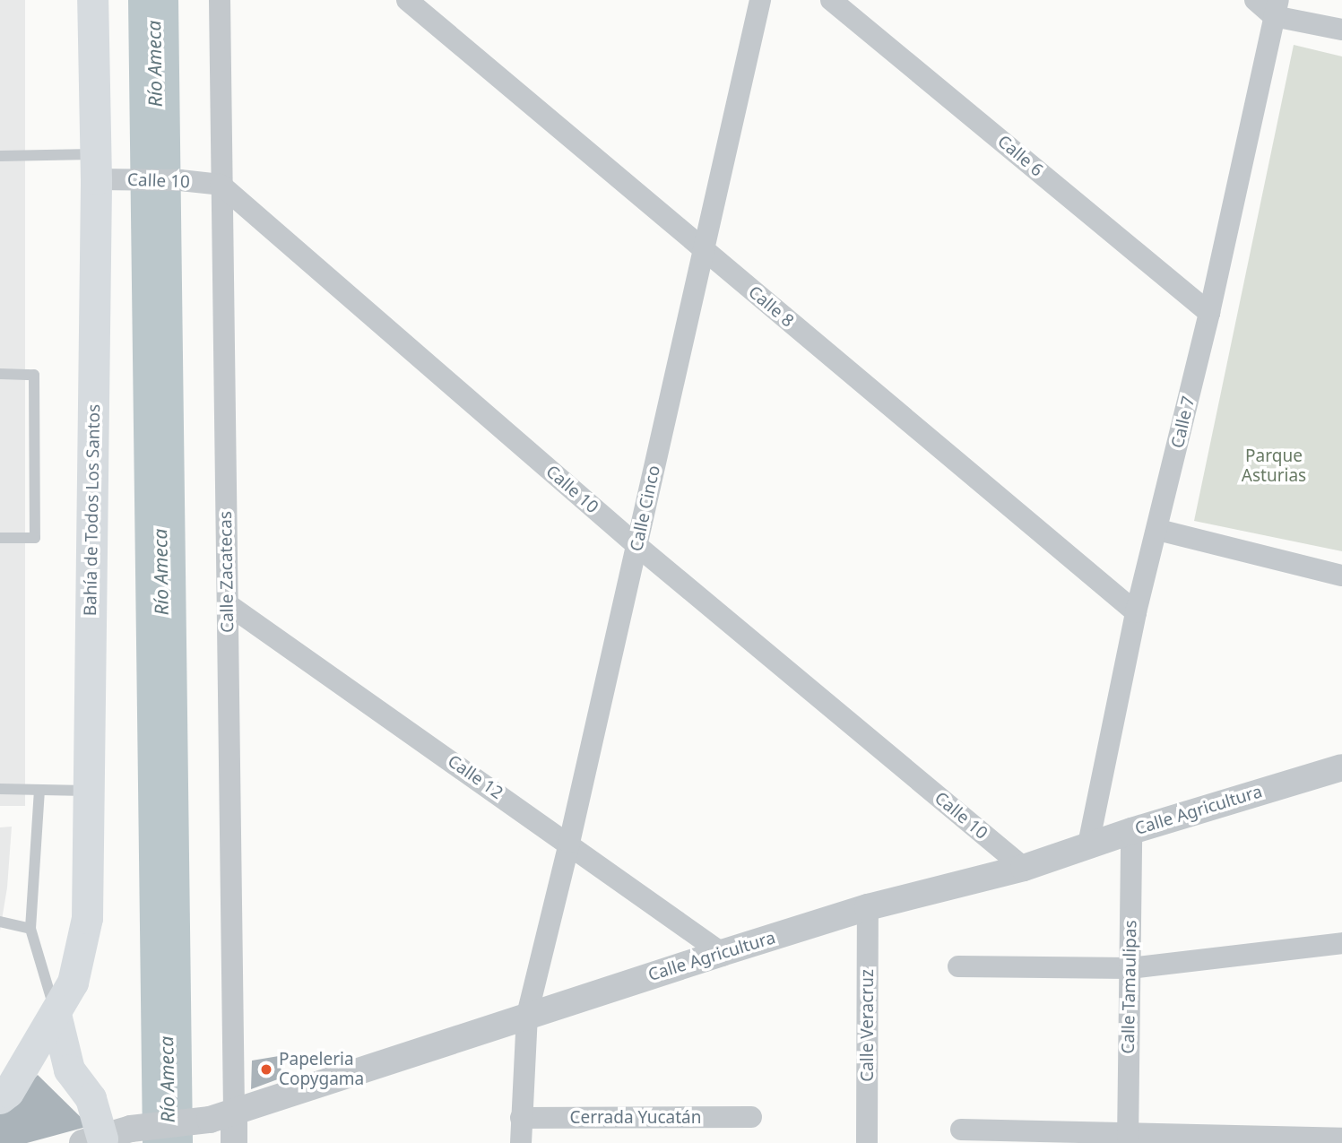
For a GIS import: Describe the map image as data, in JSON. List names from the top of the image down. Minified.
{"streets":{"main road":["Bahía de Todos Los Santos"],"street":["Calle 6","Calle 10","Calle 8","Calle 7","Calle Cinco","Calle Zacatecas","Calle 12","Calle Agricultura","Calle Tamaulipas","Calle Veracruz","Cerrada Yucatán"]},"crossings":[["Calle 6","Calle 7"],["Calle 10","Calle Cinco"],["Calle 10","Bahía de Todos Los Santos"],["Calle 10","Calle Zacatecas"],["Calle 10","Calle Agricultura"],["Calle 8","Calle 7"],["Calle 8","Calle Cinco"],["Calle 7","Calle Agricultura"],["Calle Cinco","Calle 12"],["Calle Cinco","Calle Agricultura"],["Calle Cinco","Cerrada Yucatán"],["Calle Zacatecas","Calle 12"],["Calle Zacatecas","Calle Agricultura"],["Calle 12","Calle Agricultura"],["Calle Agricultura","Calle Tamaulipas"],["Calle Agricultura","Calle Veracruz"]],"water":["Río Ameca"],"parks":["Parque Asturias"],"places":["Papeleria Copygama"]}
